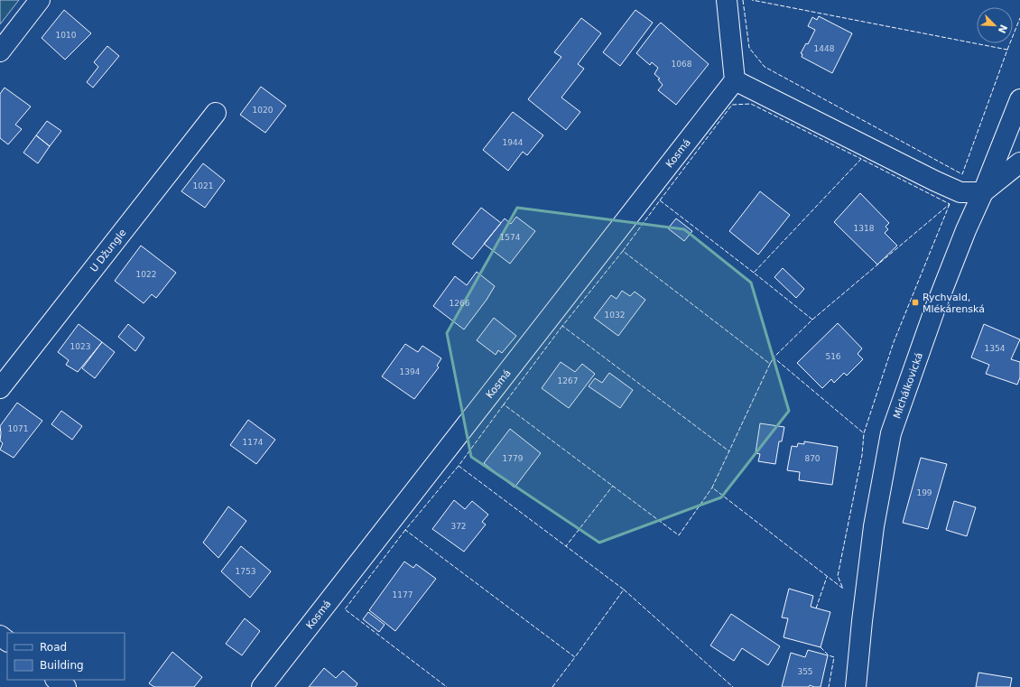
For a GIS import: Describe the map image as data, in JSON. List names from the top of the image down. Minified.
{"streets":{"street":["Kosmá","U Džungle","Michálkovická"]},"places":{"transit":["Rychvald, Mlékárenská"]},"house_numbers":["1010","1448","1068","1020","1944","1021","1318","1574","1022","1266","1032","1023","1354","516","1394","1267","1071","1174","1779","870","199","372","1753","1177","355"],"legend":["Road","Building"],"north":"bottom right"}
